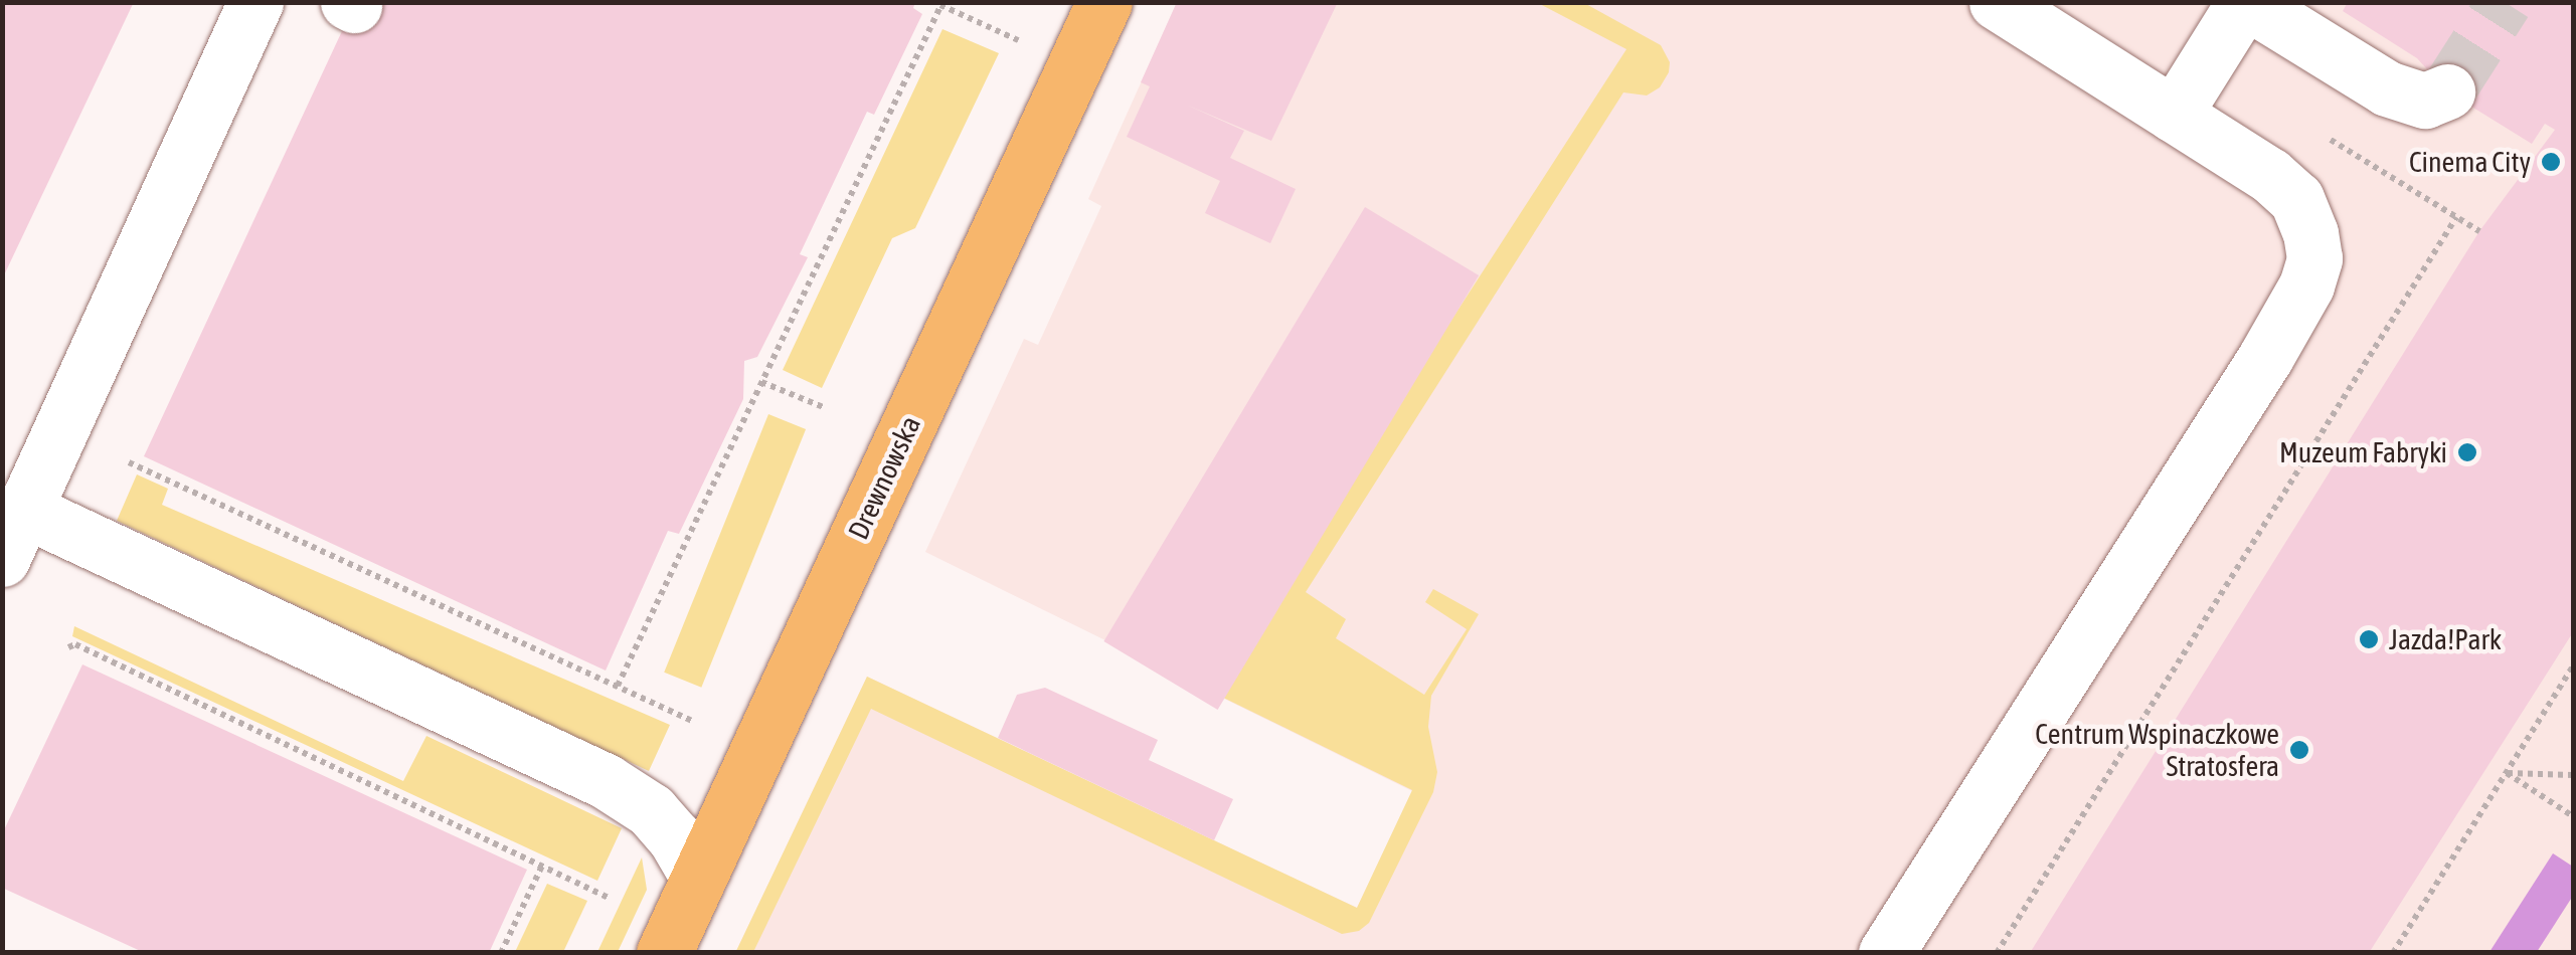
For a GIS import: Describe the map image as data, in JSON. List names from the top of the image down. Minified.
{"streets":{"main road":["Drewnowska"]},"places":["Cinema City","Muzeum Fabryki","Jazda!Park","Centrum Wspinaczkowe Stratosfera"]}
